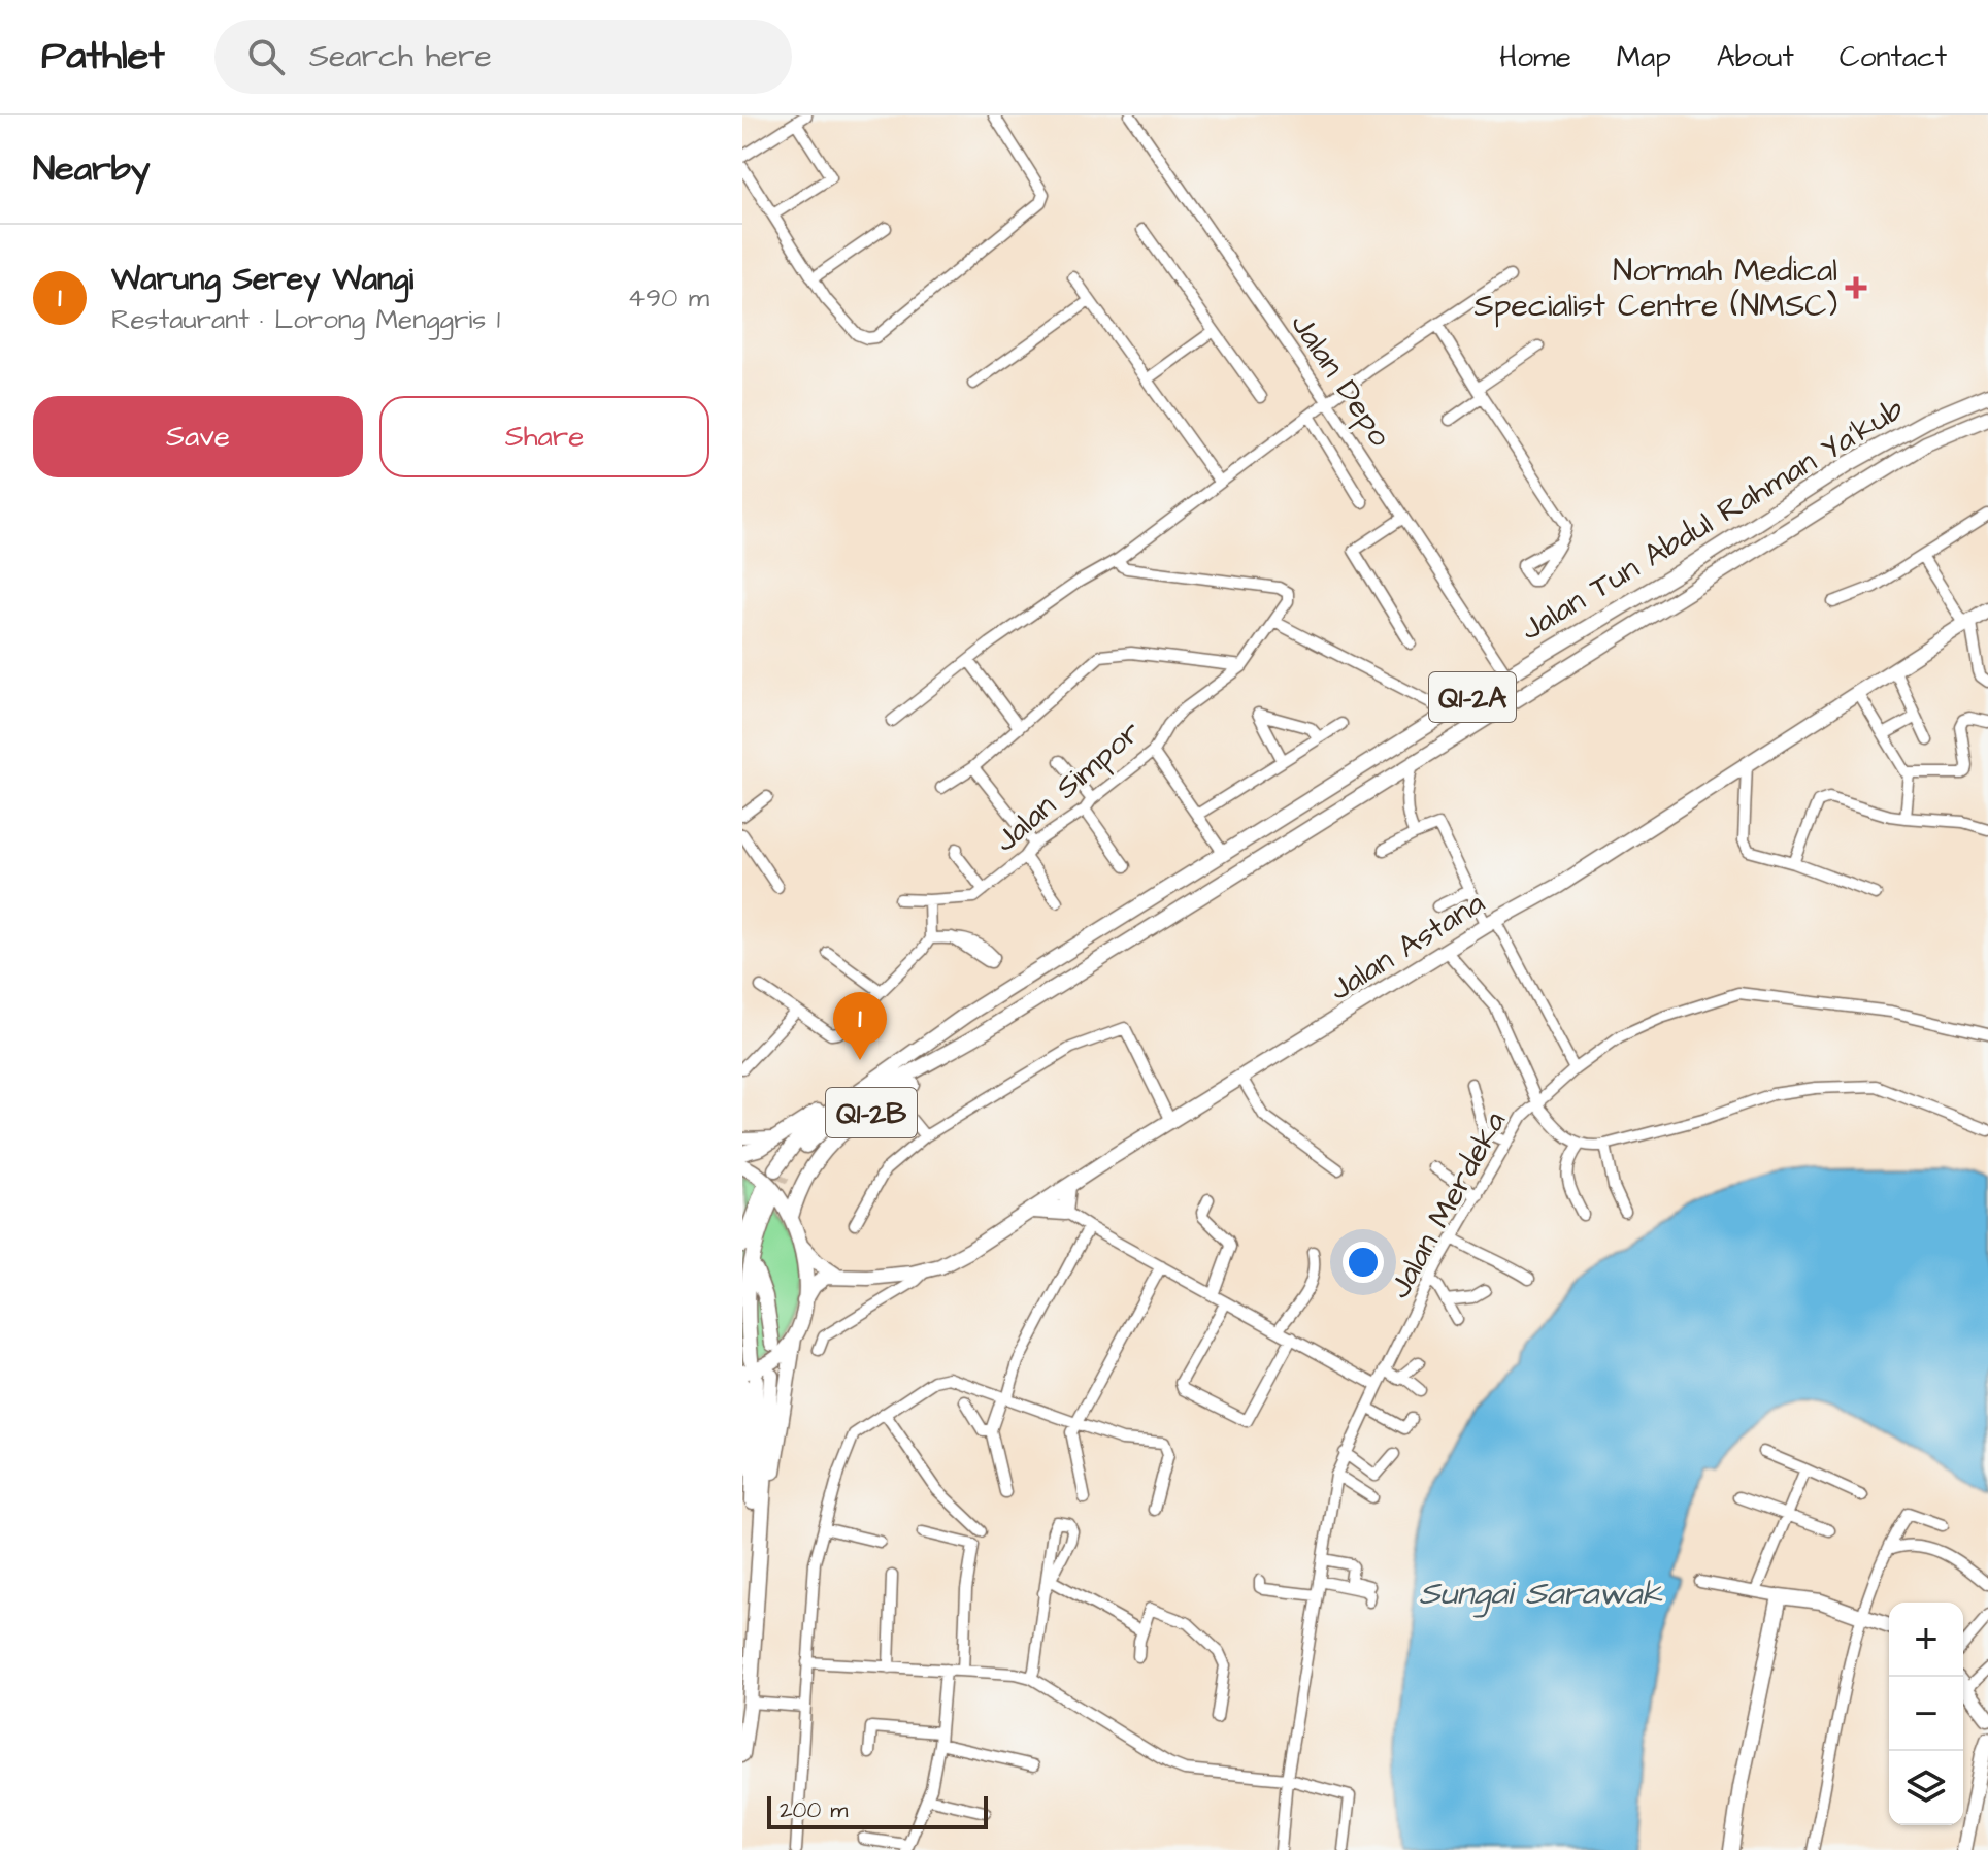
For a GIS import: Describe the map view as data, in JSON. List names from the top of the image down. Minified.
{"streets":{"main road":["Jalan Tun Abdul Rahman Ya'kub","Q1-2A","Jalan Astana","Q1-2B"],"street":["Jalan Depo","Jalan Simpor","Jalan Merdeka"]},"crossings":[["Jalan Depo","Jalan Tun Abdul Rahman Ya'kub"],["Jalan Tun Abdul Rahman Ya'kub","Q1-2A"],["Jalan Tun Abdul Rahman Ya'kub","Q1-2B"]],"water":["Sungai Sarawak"],"places":{"health":["Normah Medical Specialist Centre (NMSC)"]},"scale_bar":"200 m","page":{"header":"Pathlet","search":"Search here","nav":["Home","Map","About","Contact"],"heading":"Nearby","list":[{"mark":"1","name":"Warung Serey Wangi","note":"Restaurant · Lorong Menggris 1","value":"490 m"}],"buttons":["Save","Share"],"pins":"1","map_buttons":["+","−"],"scale":"200 m"}}
